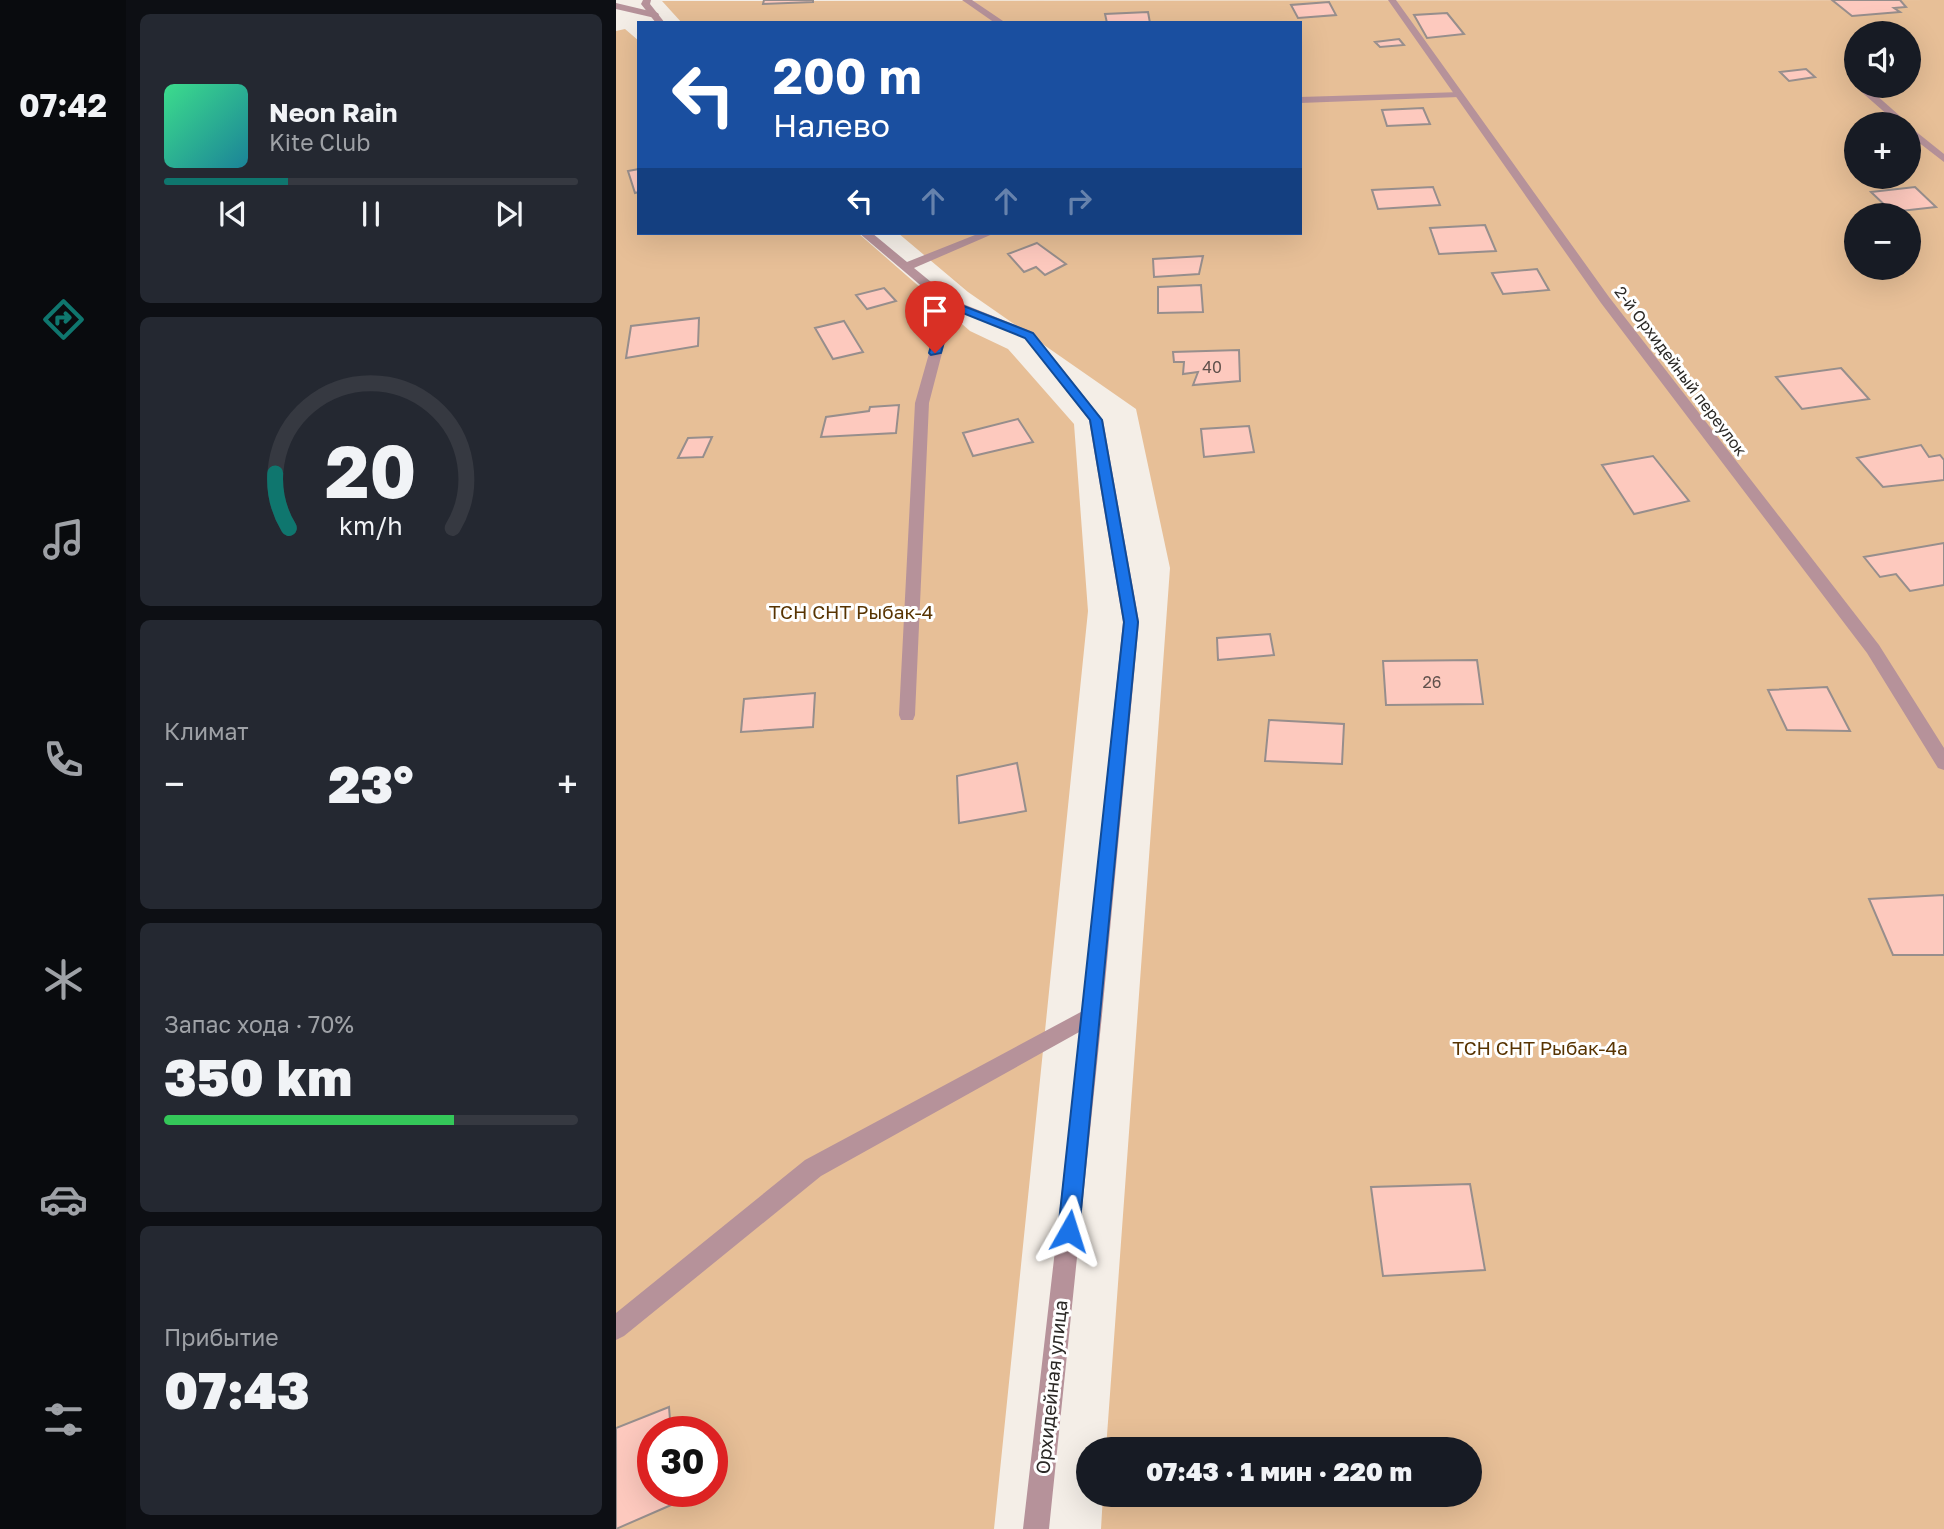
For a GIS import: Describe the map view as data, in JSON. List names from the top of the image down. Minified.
{"streets":{"street":["2-й Орхидейный переулок","Орхидейная улица"]},"parks":["ТСН СНТ Рыбак-4","ТСН СНТ Рыбак-4а"],"house_numbers":["40","26"],"page":{"tabs":"07:42","map_buttons":["+","−"],"turn":["200 m","Налево"],"song":["Neon Rain","Kite Club"],"tile":["Климат",["Запас хода · 70%","350 km"],["Прибытие","07:43"]],"heat":["−","23°","+"],"limit":"30","trip":"07:43 · 1 мин · 220 m","gauge":["20","km/h"]}}
